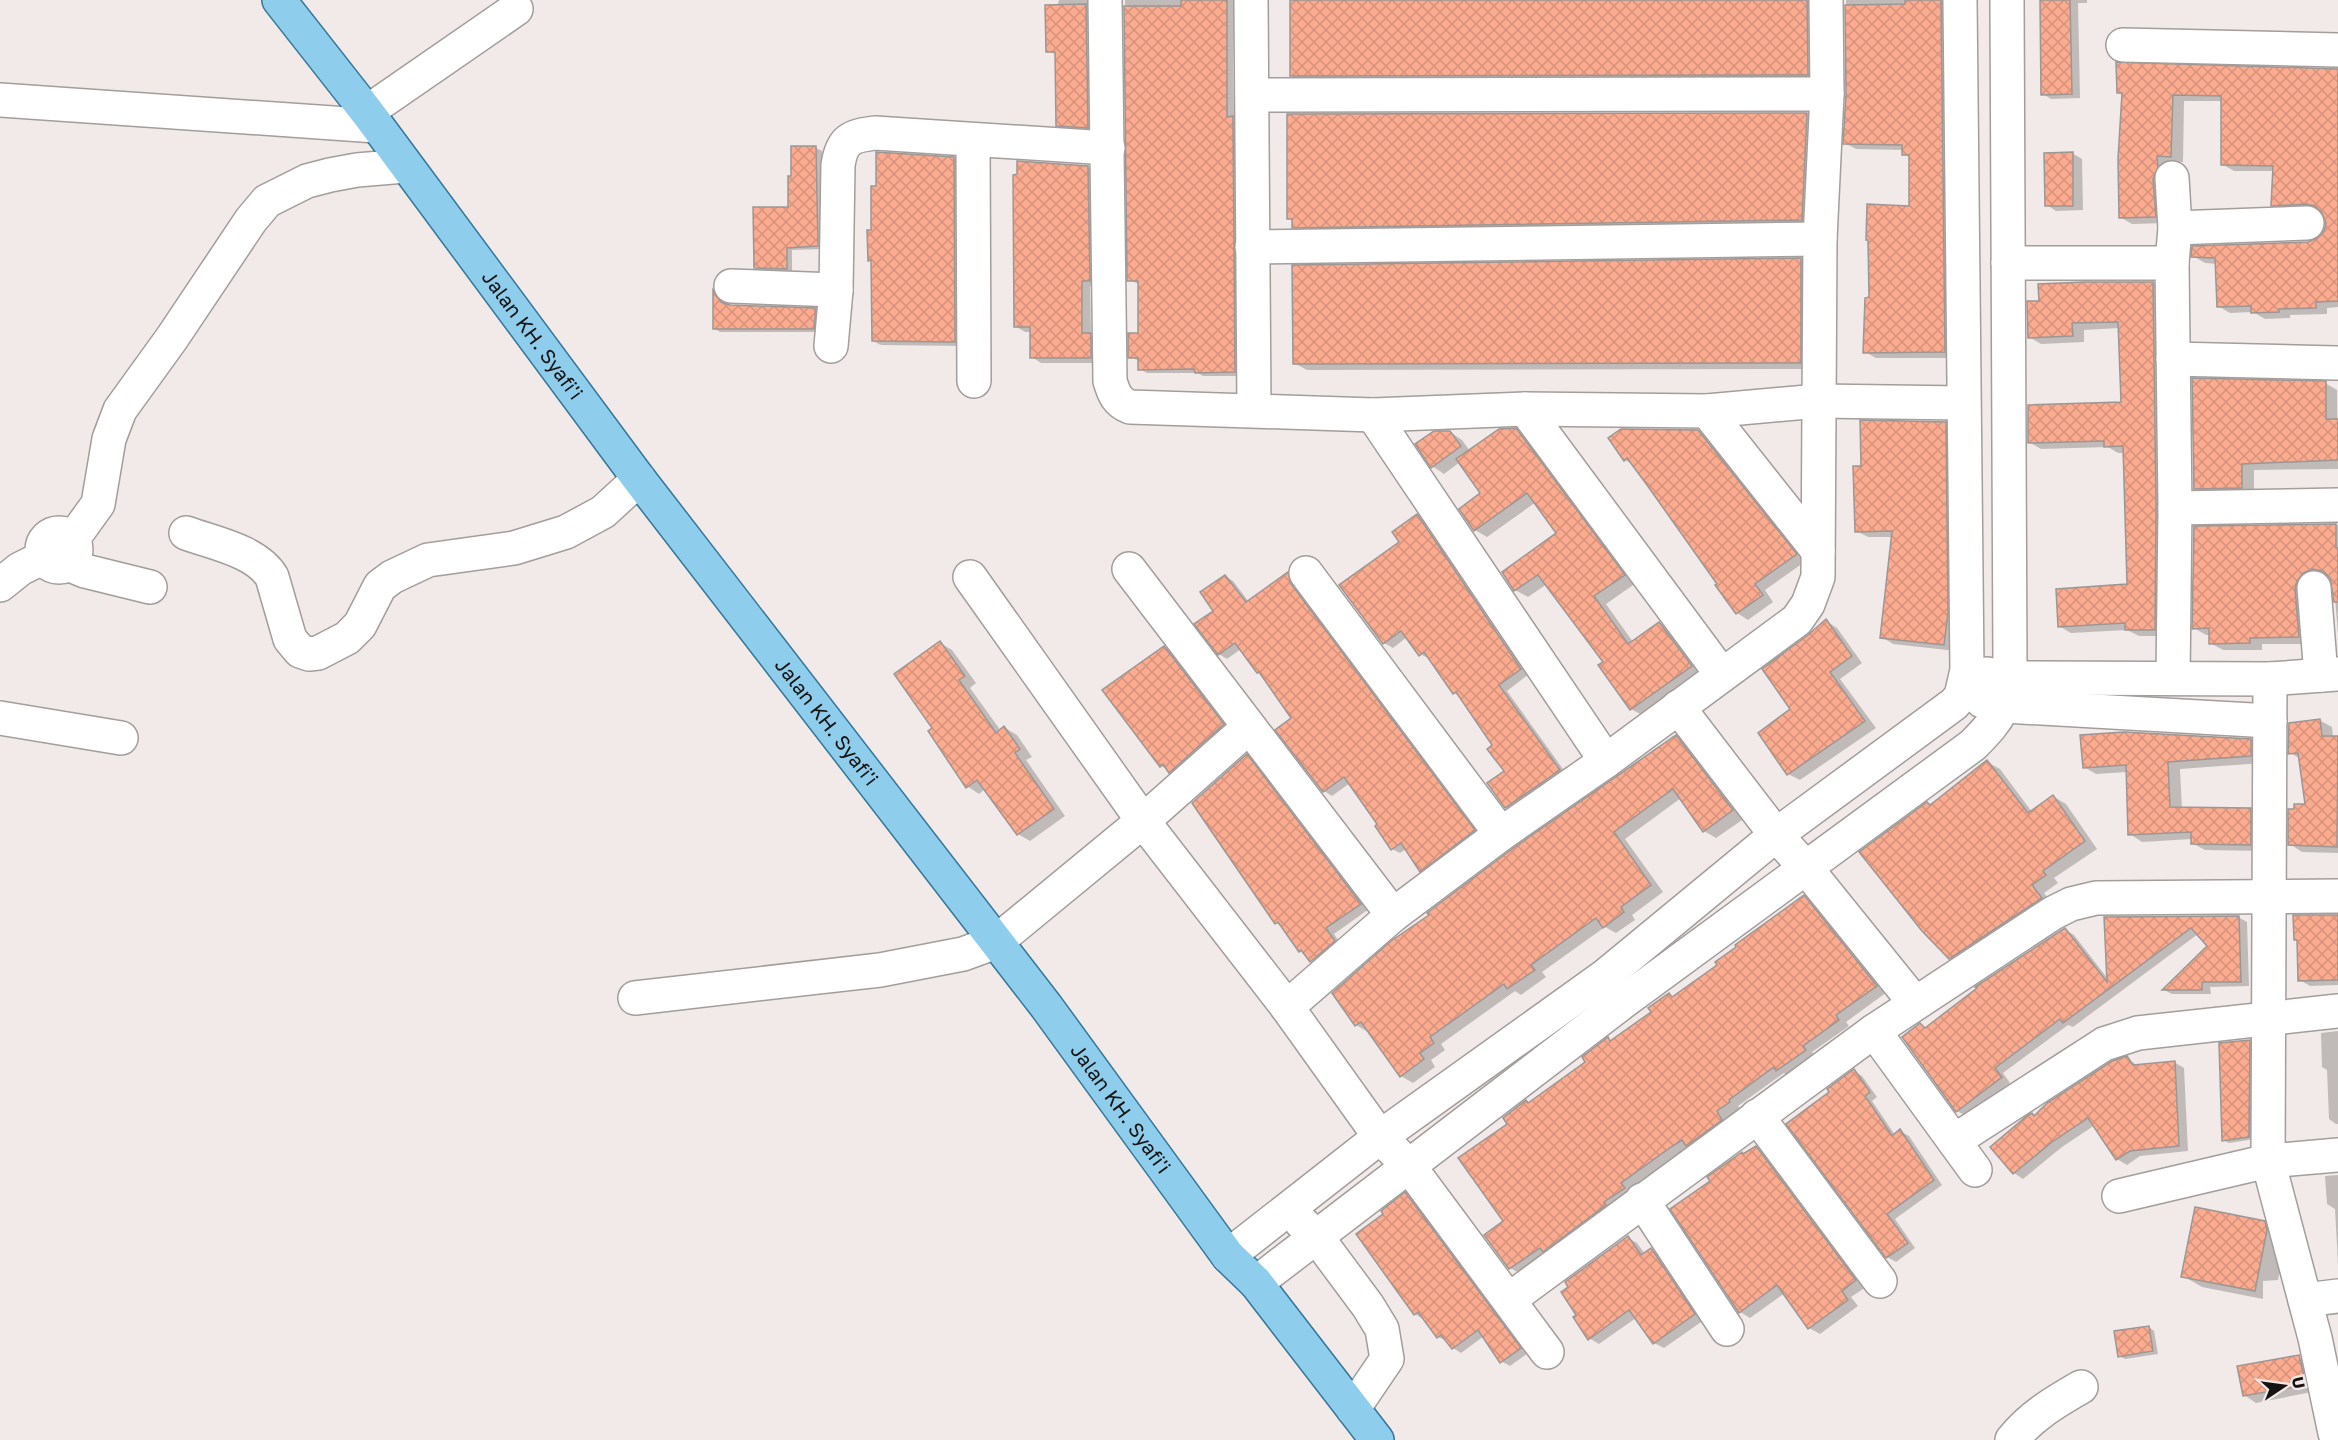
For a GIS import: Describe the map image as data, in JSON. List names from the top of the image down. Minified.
{"streets":{"main road":["Jalan KH. Syafi'i"]},"north":"right"}
